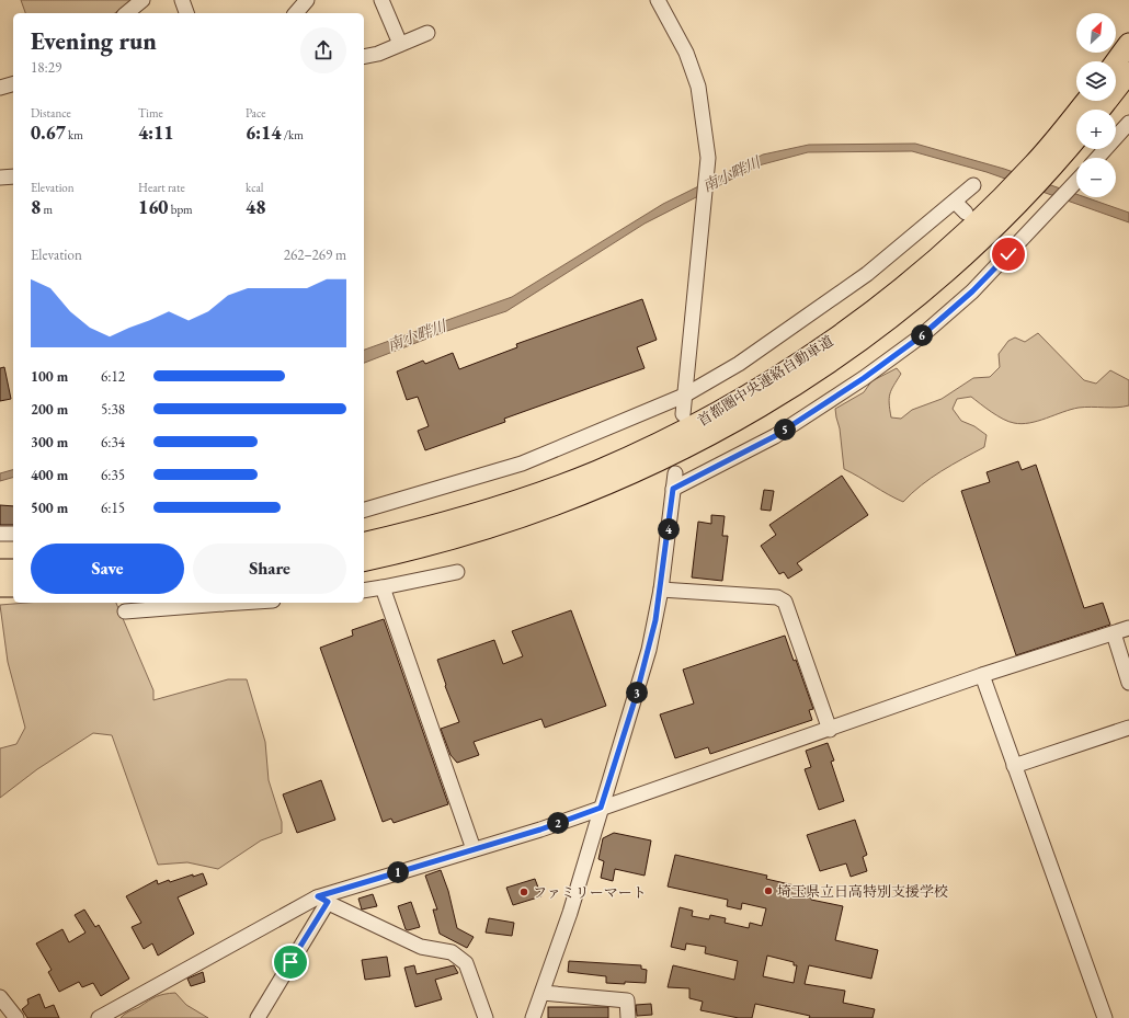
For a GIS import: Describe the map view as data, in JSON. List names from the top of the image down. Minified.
{"streets":{"highway":["首都圏中央連絡自動車道"]},"water":["南小畔川"],"places":["埼玉県立日高特別支援学校","ファミリーマート"],"north":"top right","page":{"map_buttons":["+","−"],"heading":["Evening run","18:29"],"stats":[["Distance","0.67 km"],["Time","4:11"],["Pace","6:14 /km"],["Elevation","8 m"],["Heart rate","160 bpm"],["kcal","48"]],"chart":["Elevation","262–269 m"],"pins":["6","5","4","3","2","1"],"list":[{"name":"100 m","note":"6:12"},{"name":"200 m","note":"5:38"},{"name":"300 m","note":"6:34"},{"name":"400 m","note":"6:35"},{"name":"500 m","note":"6:15"}],"buttons":["Save","Share"]}}
